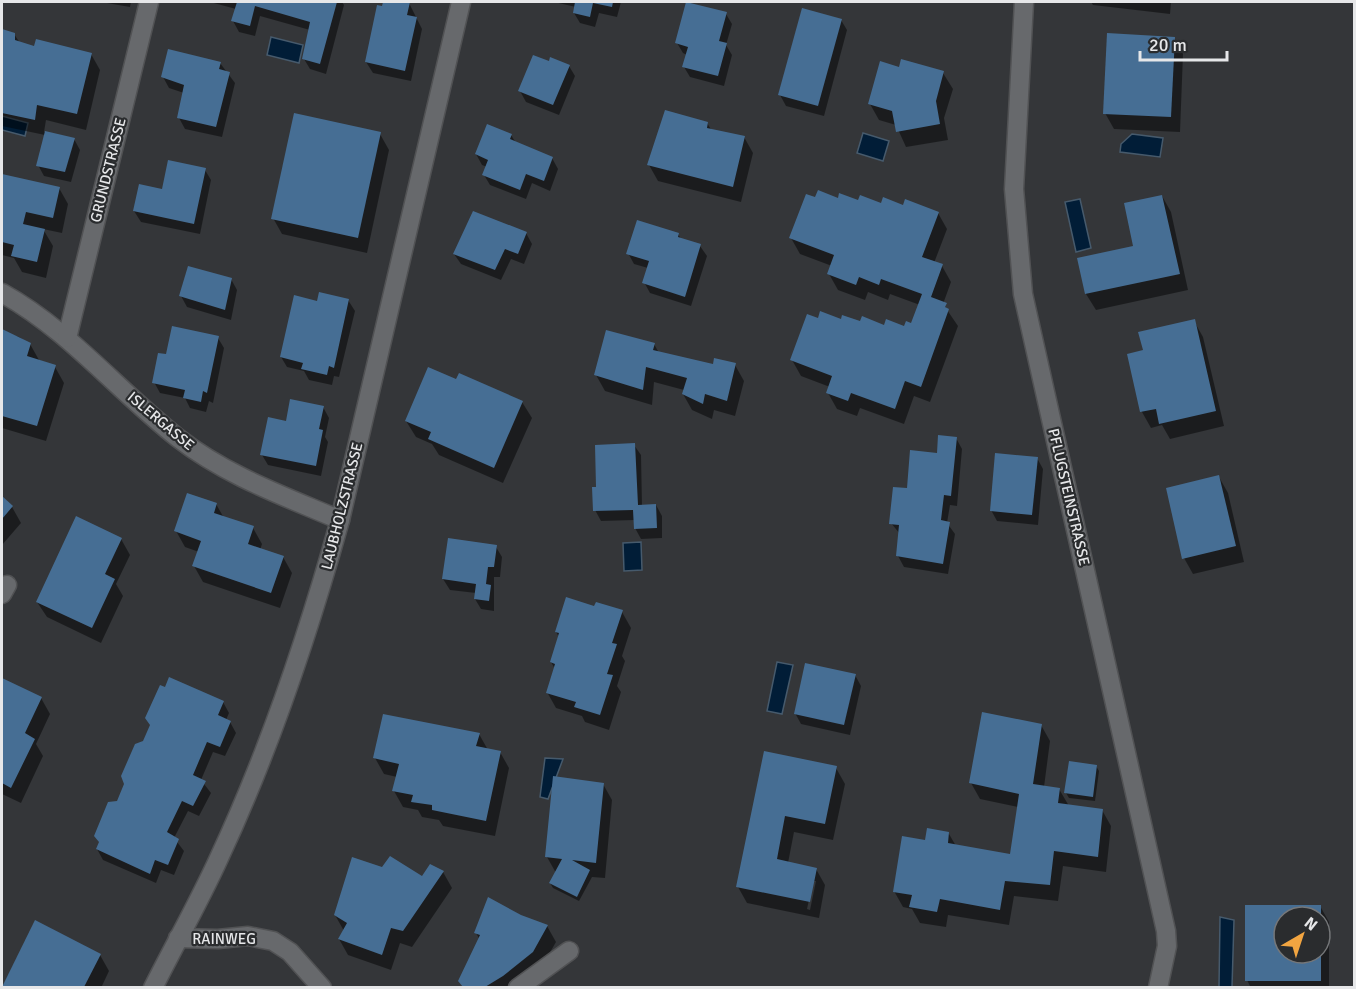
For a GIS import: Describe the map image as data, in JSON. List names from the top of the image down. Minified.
{"streets":{"street":["GRUNDSTRASSE","ISLERGASSE","PFLUGSTEINSTRASSE","LAUBHOLZSTRASSE","RAINWEG"]},"crossings":[["GRUNDSTRASSE","ISLERGASSE"],["ISLERGASSE","LAUBHOLZSTRASSE"],["LAUBHOLZSTRASSE","RAINWEG"]],"scale_bar":"20 m","north":"top right"}
